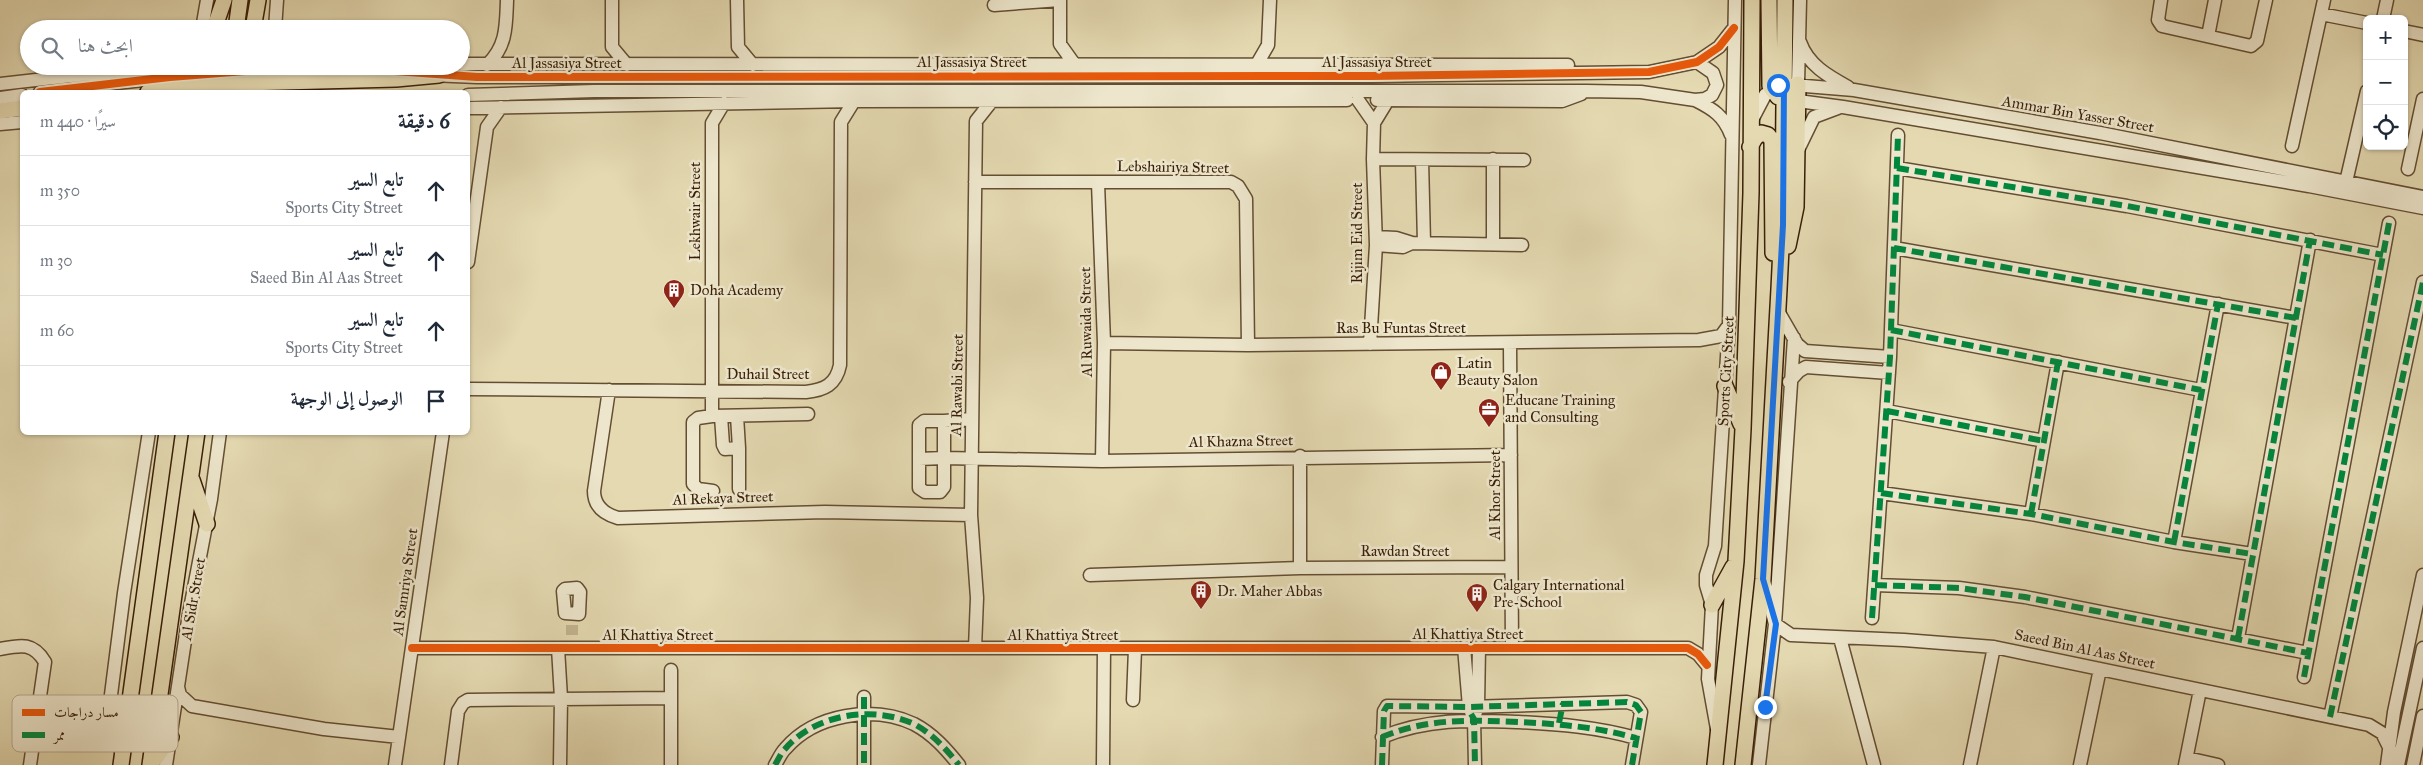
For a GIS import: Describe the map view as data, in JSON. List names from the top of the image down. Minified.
{"streets":{"main road":["Sports City Street","Al Sidr Street"],"street":["Al Jassasiya Street","Ammar Bin Yasser Street","Lebshairiya Street","Lekhwair Street","Rijim Eid Street","Al Ruwaida Street","Ras Bu Funtas Street","Duhail Street","Al Rawabi Street","Al Khazna Street","Al Khor Street","Al Rekaya Street","Rawdan Street","Al Samriya Street","Al Khattiya Street","Saeed Bin Al Aas Street"]},"crossings":[["Al Jassasiya Street","Duhail Street"],["Lebshairiya Street","Al Ruwaida Street"],["Lebshairiya Street","Ras Bu Funtas Street"],["Lebshairiya Street","Al Rawabi Street"],["Lekhwair Street","Duhail Street"],["Rijim Eid Street","Ras Bu Funtas Street"],["Al Ruwaida Street","Ras Bu Funtas Street"],["Al Ruwaida Street","Al Khazna Street"],["Ras Bu Funtas Street","Sports City Street"],["Ras Bu Funtas Street","Al Khor Street"],["Sports City Street","Al Khattiya Street"],["Duhail Street","Al Rekaya Street"],["Al Rawabi Street","Al Khazna Street"],["Al Rawabi Street","Al Rekaya Street"],["Al Rawabi Street","Al Khattiya Street"],["Al Khazna Street","Al Khor Street"],["Al Khor Street","Rawdan Street"],["Al Khor Street","Al Khattiya Street"],["Al Samriya Street","Al Khattiya Street"]],"places":{"building":["Doha Academy","Dr. Maher Abbas","Calgary International Pre-School"],"shop":["Latin Beauty Salon"],"office":["Educane Training and Consulting"]},"legend":["مسار دراجات","ممر"],"page":{"map_buttons":["+","−"],"search":"ابحث هنا","heading":["6 دقيقة","سيرًا · 440 m"],"list":[["تابع السير","Sports City Street","350 m"],["تابع السير","Saeed Bin Al Aas Street","30 m"],["تابع السير","Sports City Street","60 m"],"الوصول إلى الوجهة"]}}
